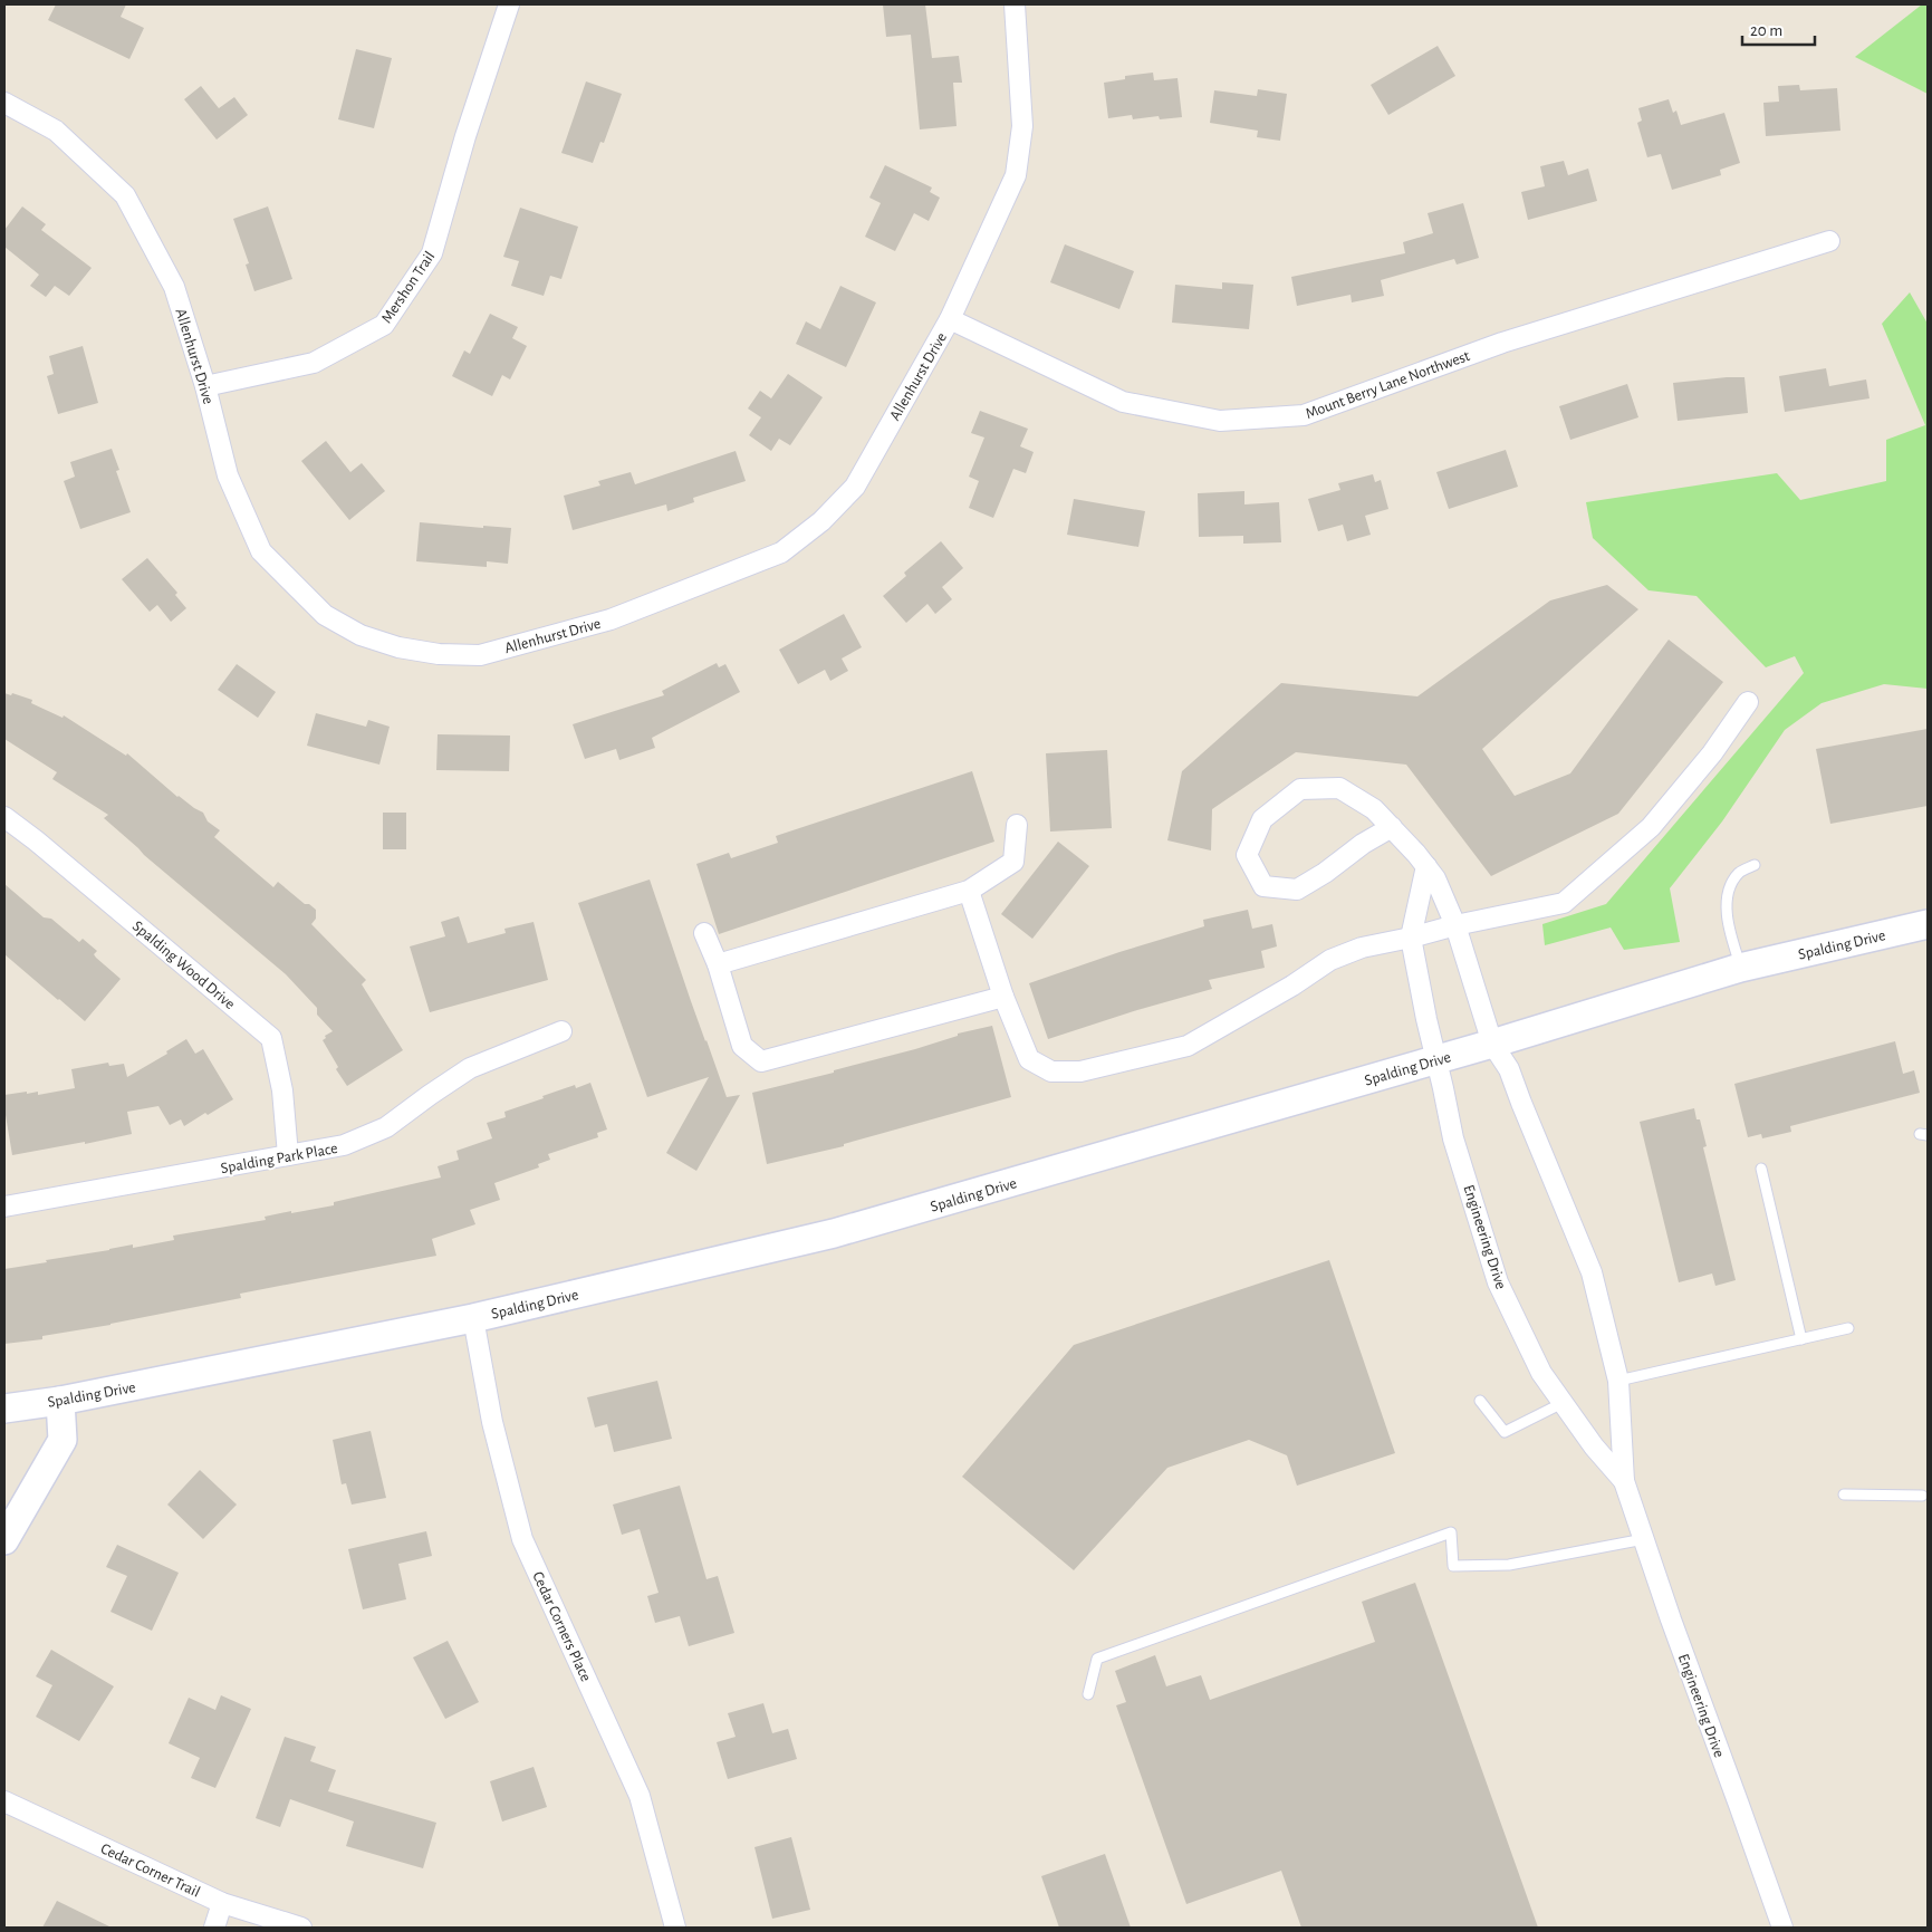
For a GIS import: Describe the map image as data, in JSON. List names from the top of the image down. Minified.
{"streets":{"main road":["Spalding Drive"],"street":["Mershon Trail","Allenhurst Drive","Mount Berry Lane Northwest","Spalding Wood Drive","Spalding Park Place","Engineering Drive","Cedar Corners Place","Cedar Corner Trail"]},"crossings":[["Mershon Trail","Allenhurst Drive"],["Allenhurst Drive","Mount Berry Lane Northwest"],["Spalding Drive","Engineering Drive"],["Spalding Drive","Cedar Corners Place"],["Spalding Wood Drive","Spalding Park Place"]],"scale_bar":"20 m"}
